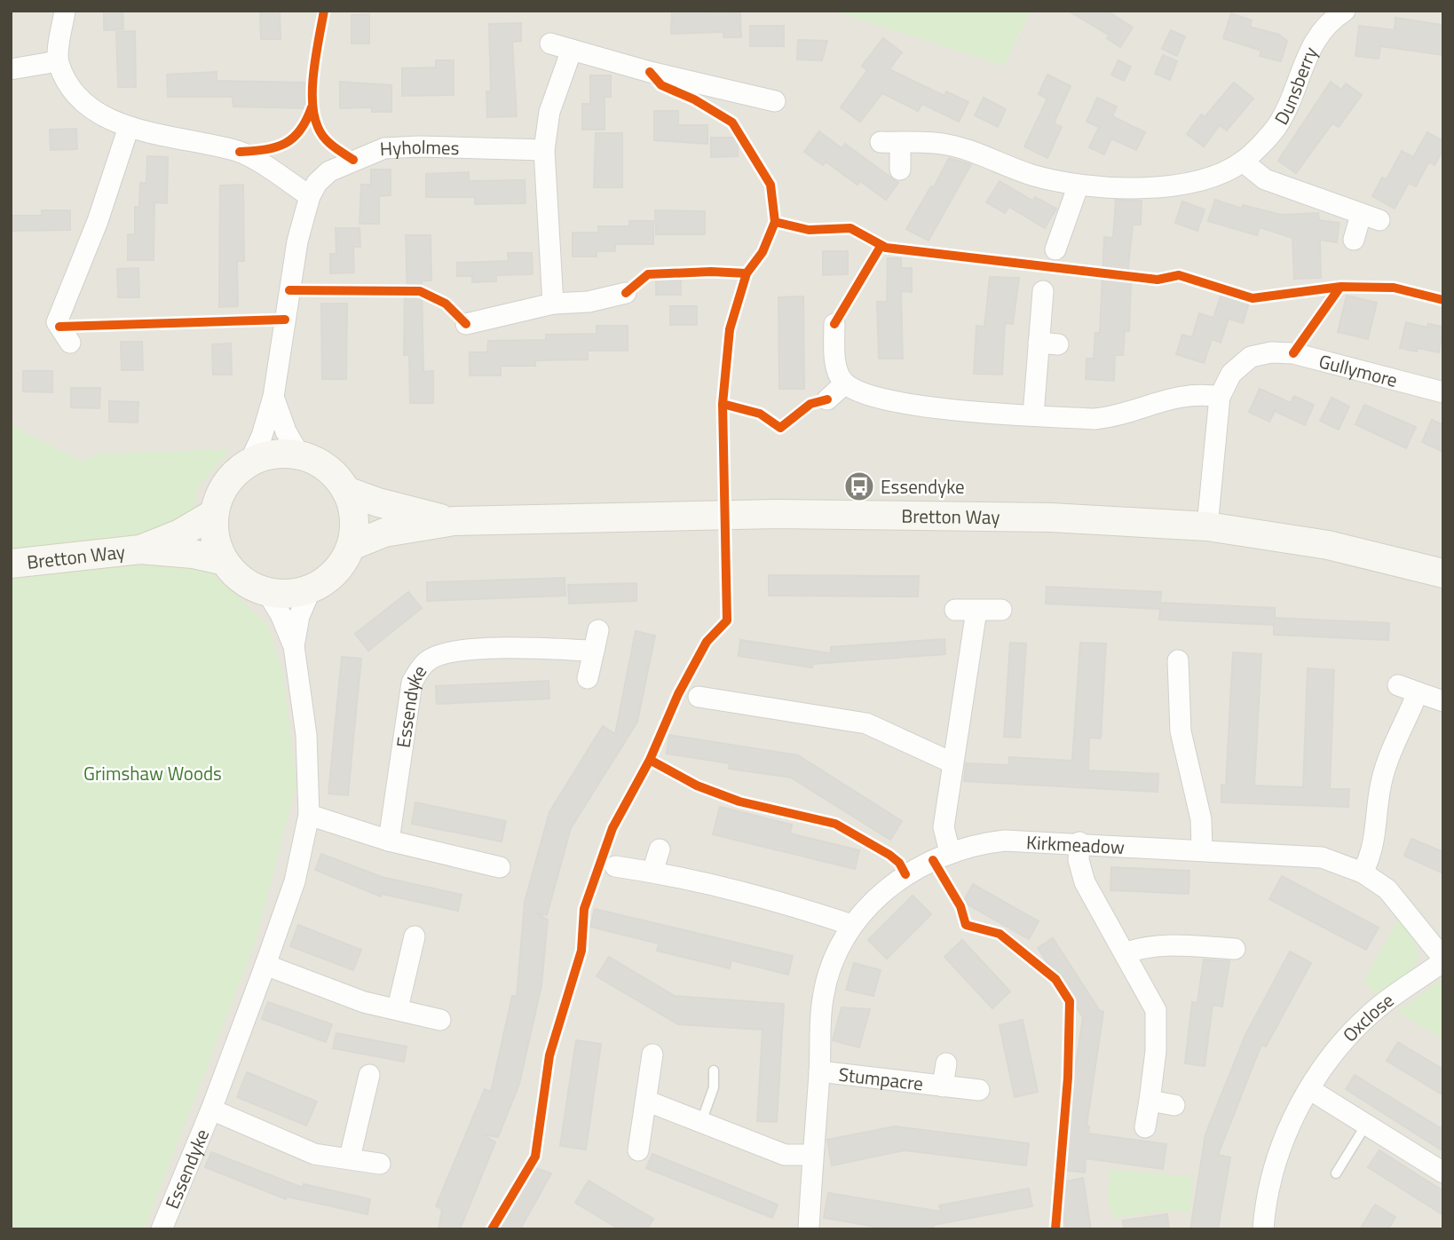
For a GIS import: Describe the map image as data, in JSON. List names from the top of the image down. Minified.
{"streets":{"street":["Dunsberry","Hyholmes","Gullymore","Bretton Way","Essendyke","Kirkmeadow","Oxclose","Stumpacre"]},"crossings":[["Hyholmes","Bretton Way"],["Hyholmes","Essendyke"],["Gullymore","Bretton Way"],["Bretton Way","Essendyke"],["Kirkmeadow","Oxclose"],["Kirkmeadow","Stumpacre"]],"parks":["Grimshaw Woods"],"places":{"bus stop":["Essendyke"]}}
